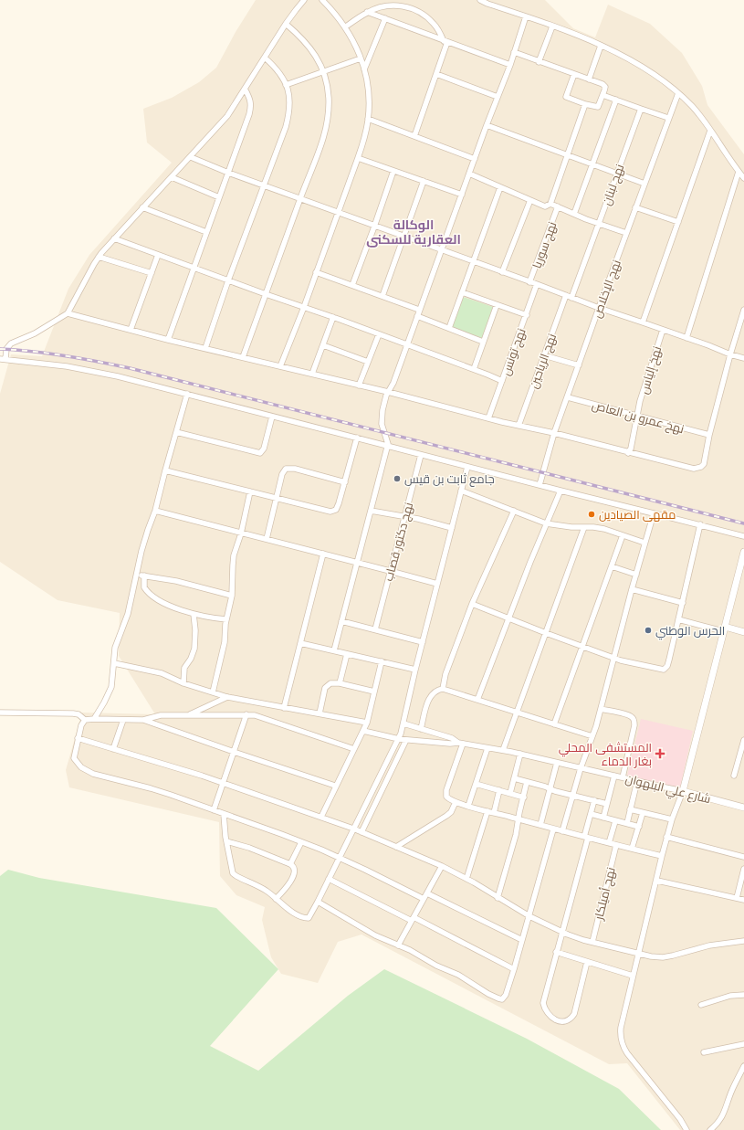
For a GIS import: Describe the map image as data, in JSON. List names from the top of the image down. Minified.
{"streets":{"street":["نهج لبنان","نهج سوريا","نهج الإخلاص","نهج تونس","نهج الرياحين","نهخ إلياس","نهخ عمرو بن العاص","نهج دكتور قصاب","شارع علي البلهوان","نهج أميلكار"]},"crossings":[["نهج الإخلاص","نهخ عمرو بن العاص"],["نهخ إلياس","نهخ عمرو بن العاص"]],"districts":["الوكالة العقارية للسكنى"],"places":{"other":["جامع ثابت بن قیس","مقهى الصيادين","الحرس الوطني"],"health":["المستشفى المحلي بغار الدماء"]}}
